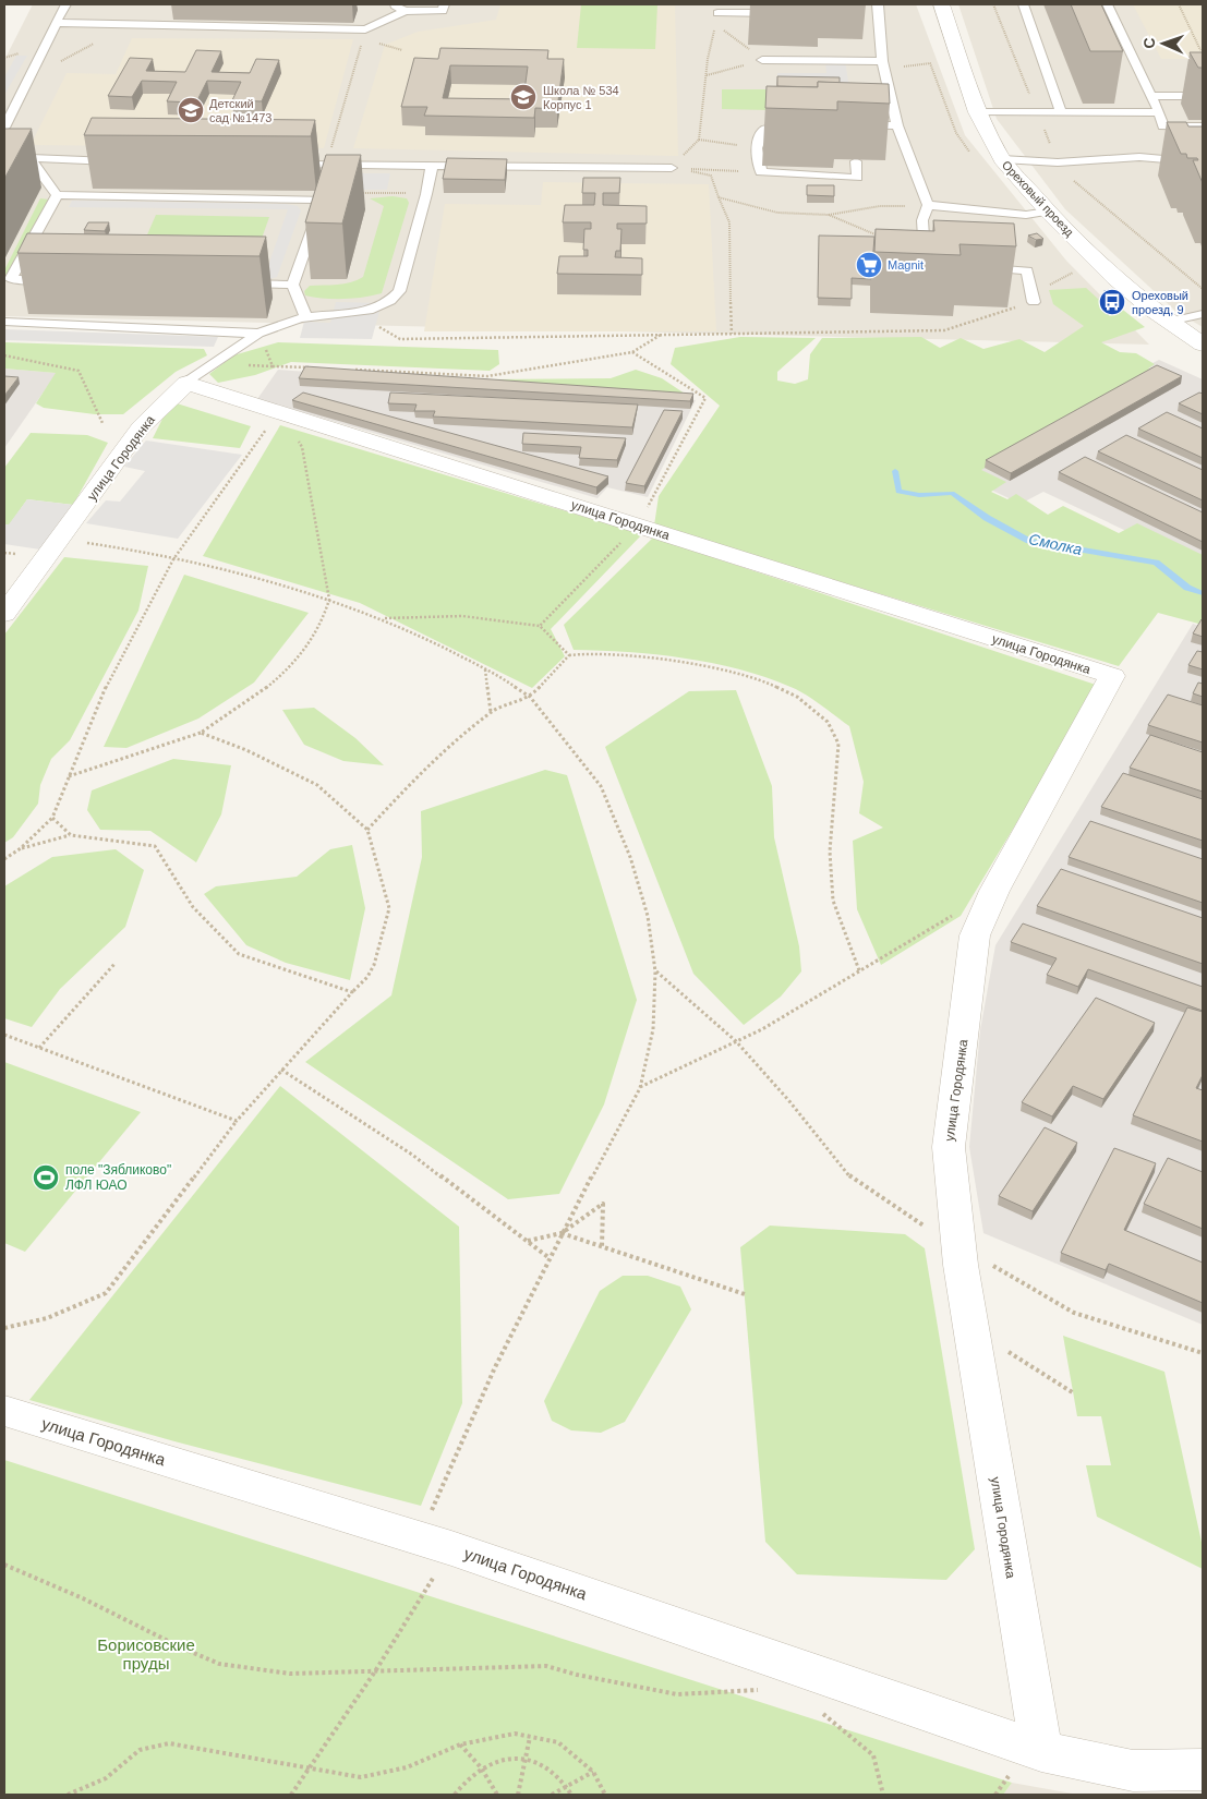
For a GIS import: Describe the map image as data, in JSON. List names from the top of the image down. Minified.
{"streets":{"street":["Ореховый проезд","улица Городянка"]},"water":["Смолка"],"parks":["Борисовские пруды"],"places":{"school or university":["Школа № 534 Корпус 1","Детский сад №1473"],"supermarket":["Magnit"],"bus stop":["Ореховый проезд, 9"],"sports":["поле \"Зябликово\" ЛФЛ ЮАО"]},"north":"left"}
